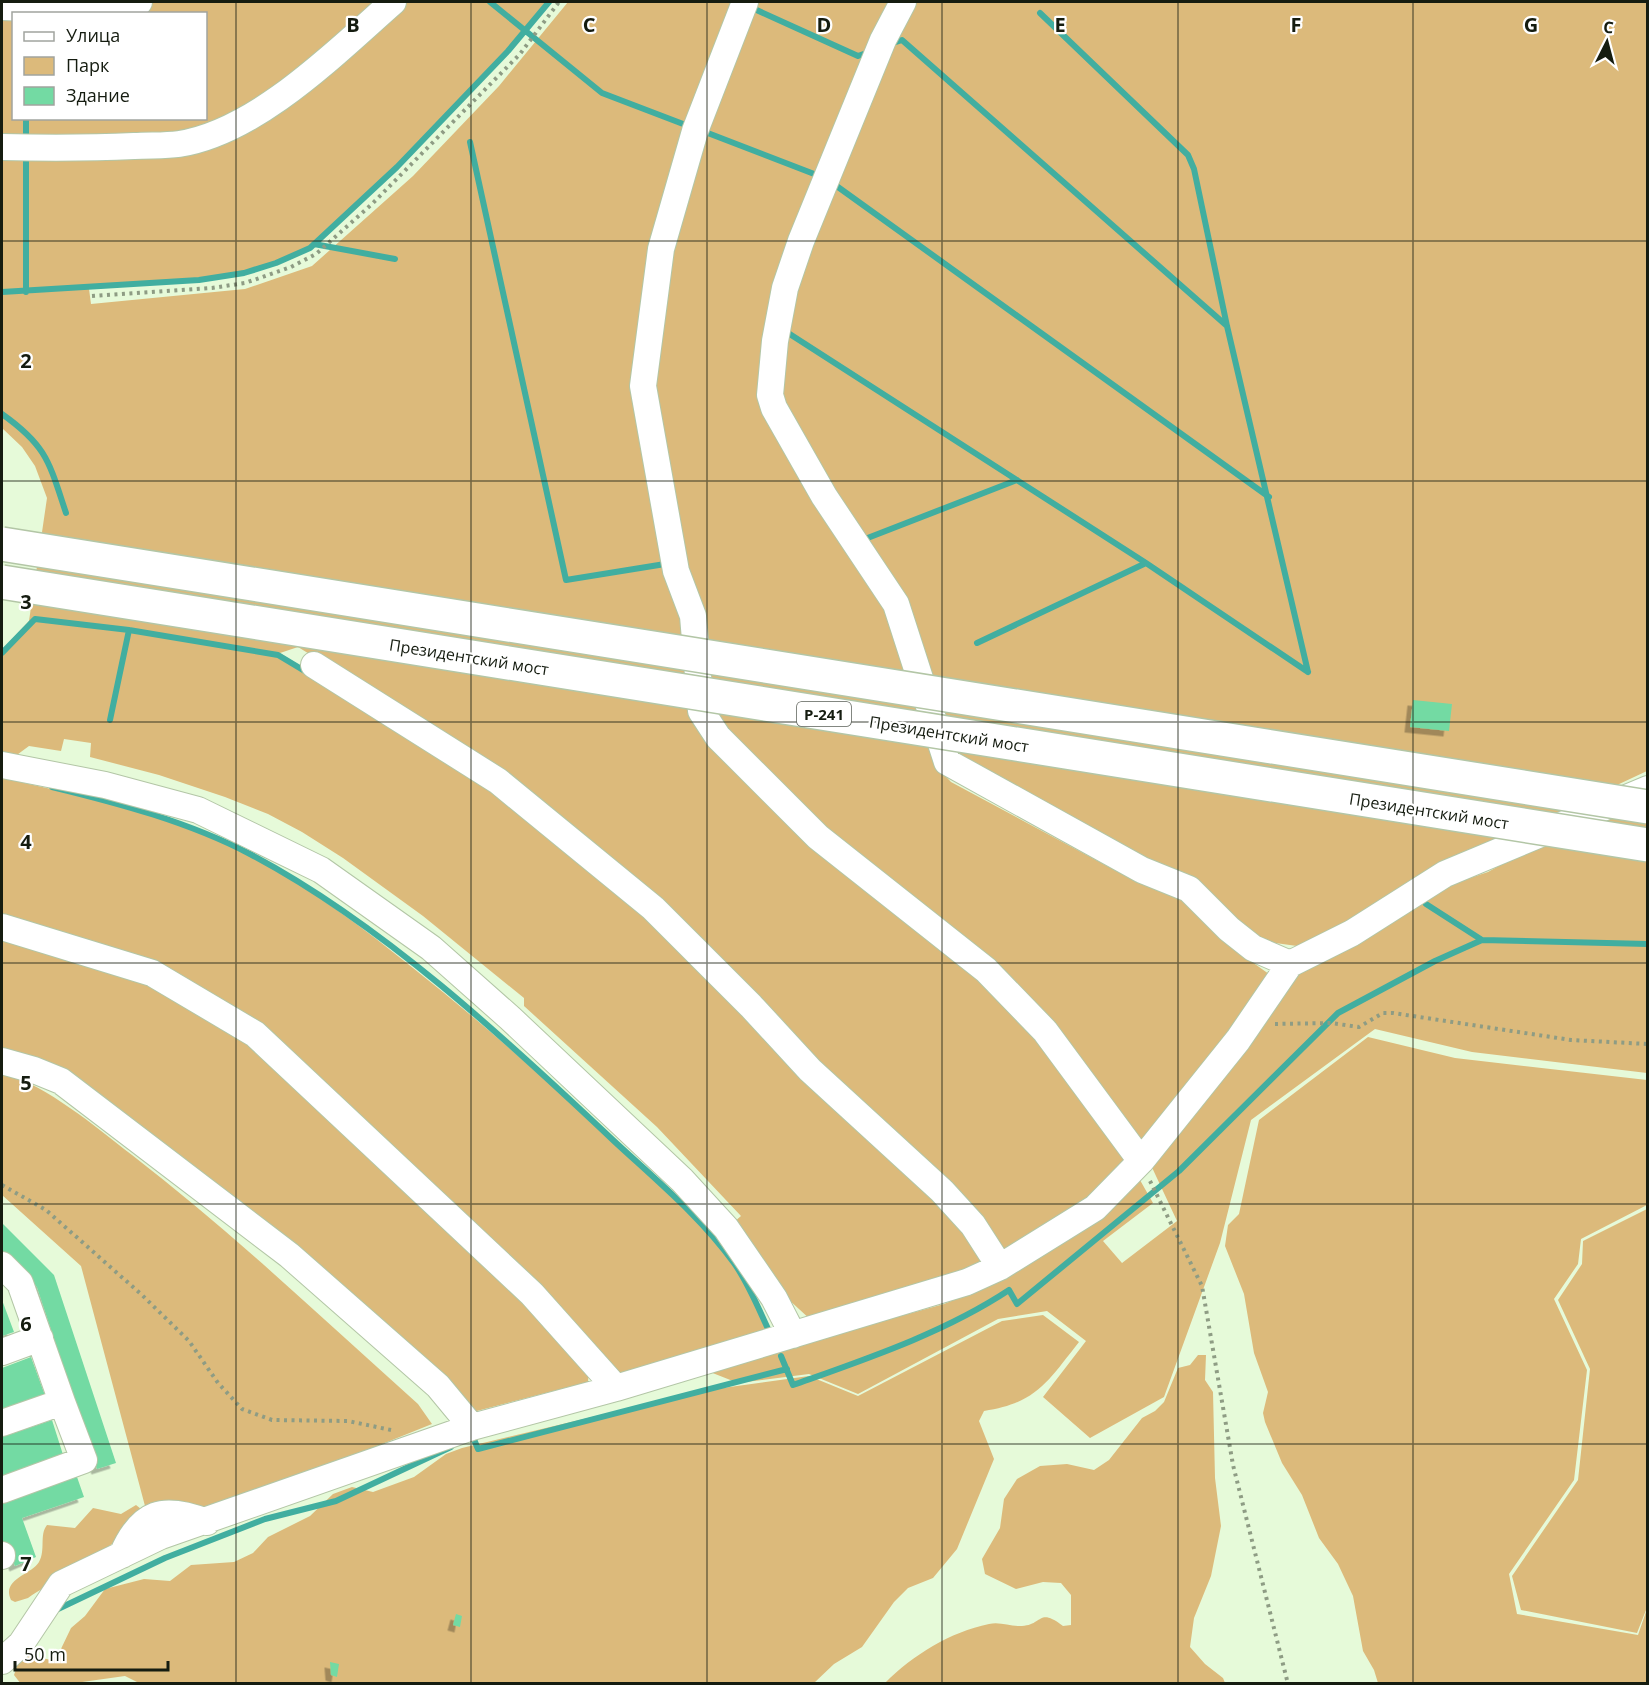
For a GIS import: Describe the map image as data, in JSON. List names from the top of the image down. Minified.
{"streets":{"highway":["Президентский мост","Р-241"]},"legend":["Улица","Парк","Здание"],"scale_bar":"50 m","north":"top","grid":{"columns":["B","C","D","E","F","G"],"rows":["2","3","4","5","6","7"]}}
